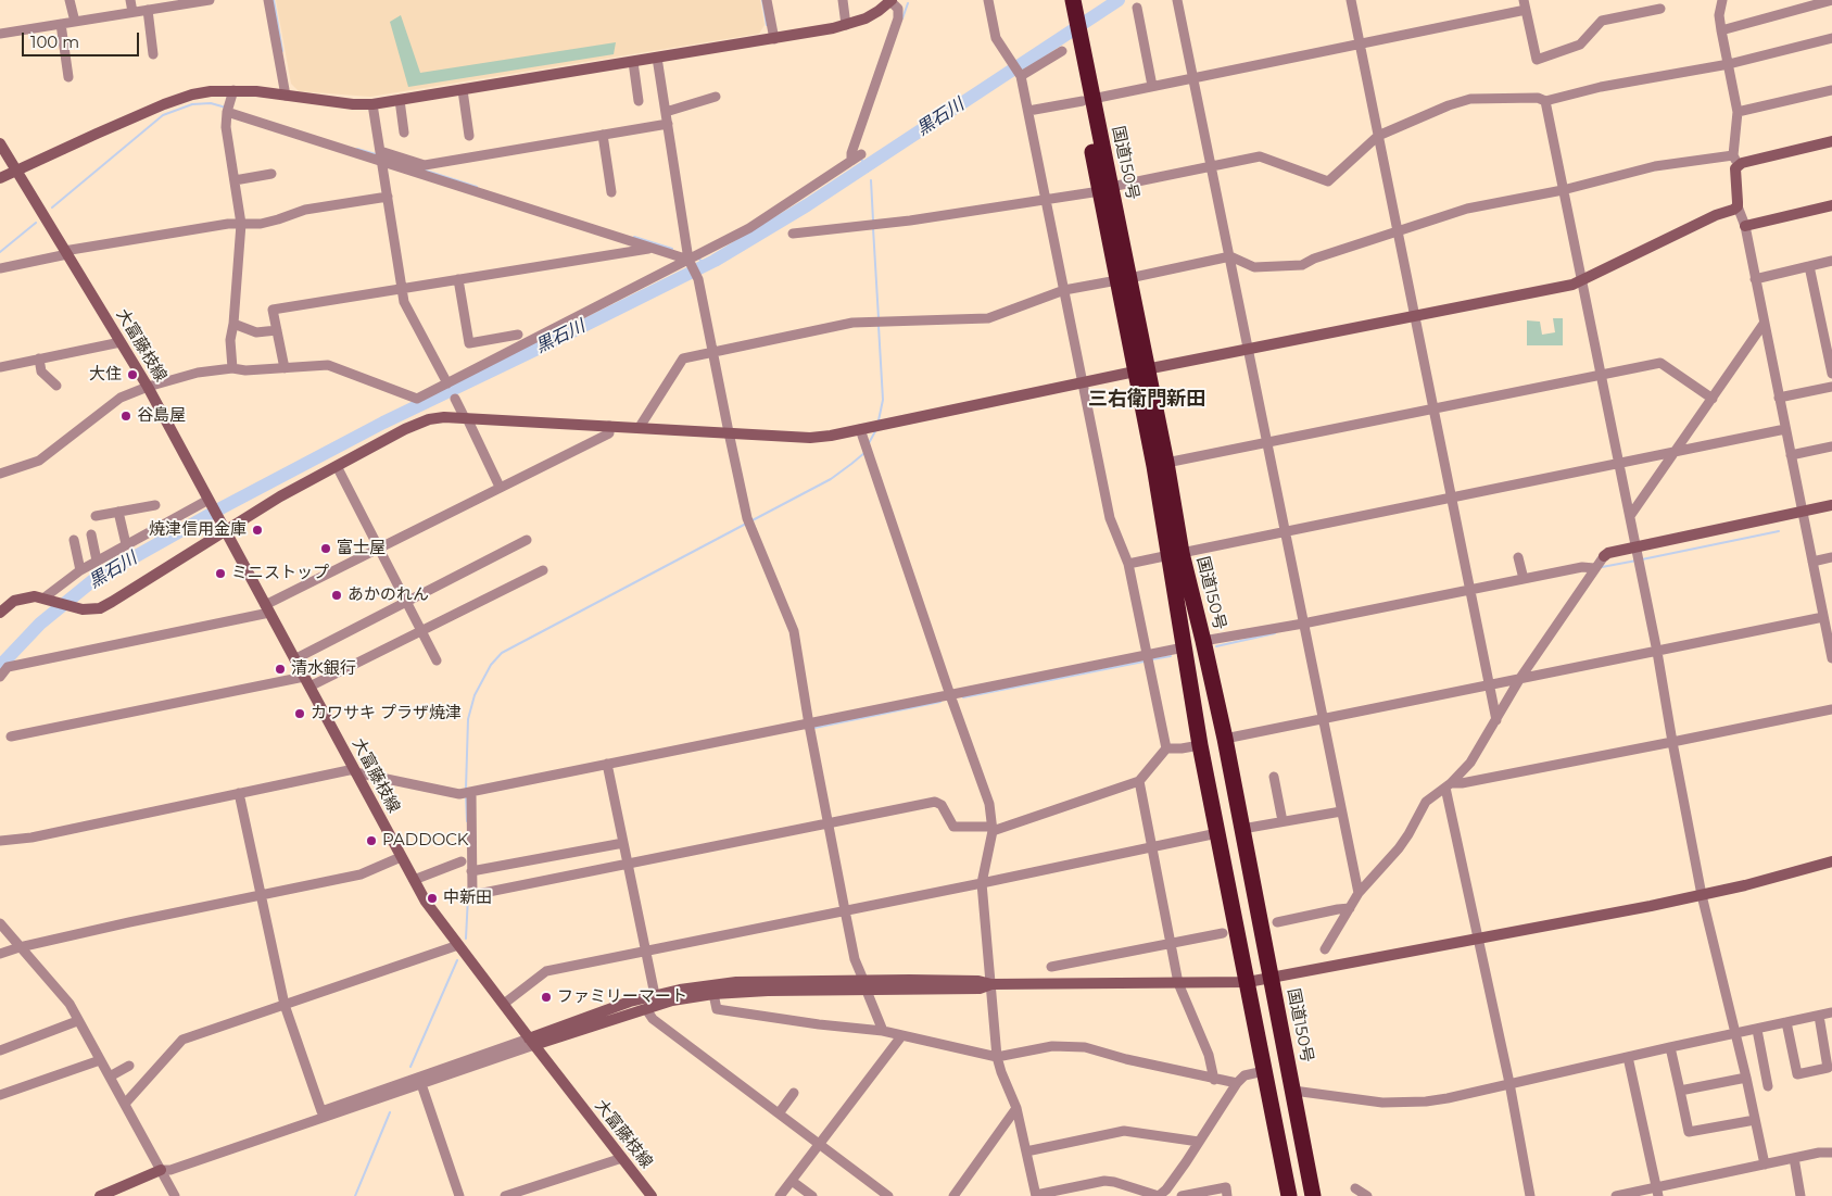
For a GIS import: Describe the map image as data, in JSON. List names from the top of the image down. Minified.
{"streets":{"highway":["国道150号"],"street":["大富藤枝線"]},"districts":["三右衛門新田"],"water":["黒石川"],"places":["大住","谷島屋","焼津信用金庫","富士屋","ミニストップ","あかのれん","清水銀行","カワサキ プラザ焼津","PADDOCK","中新田","ファミリーマート"],"scale_bar":"100 m"}
